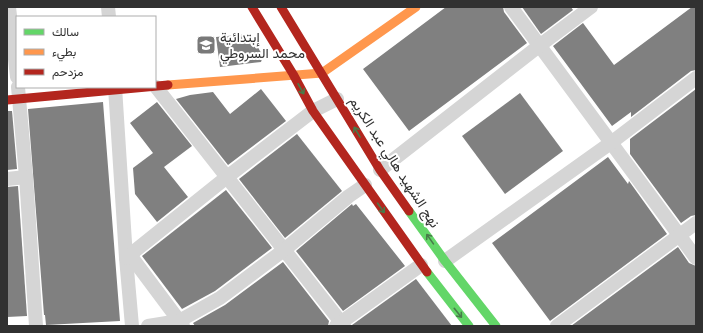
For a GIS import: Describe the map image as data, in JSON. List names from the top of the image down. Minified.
{"streets":{"main road":["نهج الشهيد هالي عبد الكريم"]},"places":{"school or university":["إبتدائية محمد السروطي"]},"legend":["سالك","بطيء","مزدحم"]}
